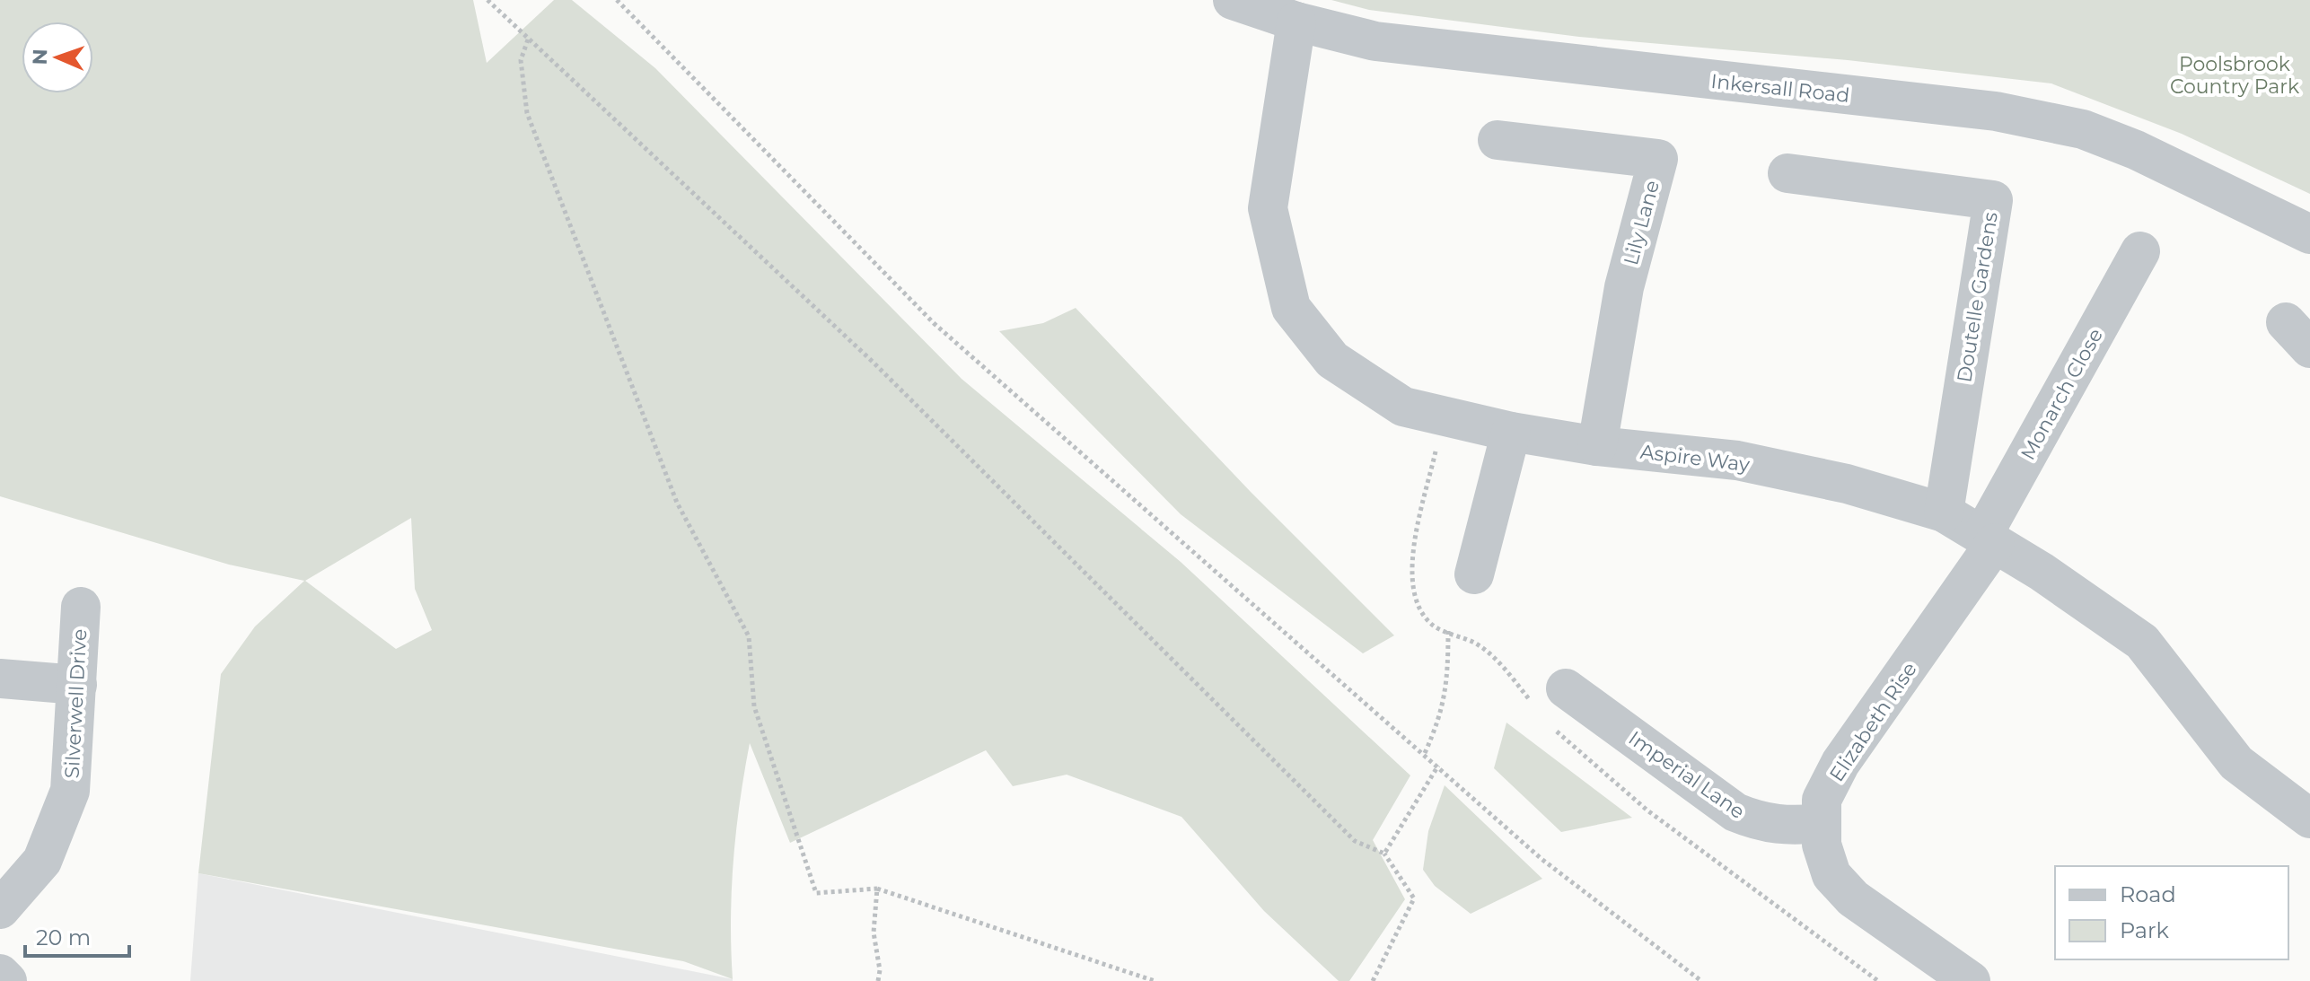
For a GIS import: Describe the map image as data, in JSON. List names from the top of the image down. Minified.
{"streets":{"street":["Inkersall Road","Lily Lane","Doutelle Gardens","Monarch Close","Aspire Way","Silverwell Drive","Elizabeth Rise","Imperial Lane"]},"crossings":[["Inkersall Road","Aspire Way"],["Lily Lane","Aspire Way"],["Doutelle Gardens","Aspire Way"],["Monarch Close","Aspire Way"],["Monarch Close","Elizabeth Rise"],["Aspire Way","Elizabeth Rise"],["Elizabeth Rise","Imperial Lane"]],"parks":["Poolsbrook Country Park"],"legend":["Road","Park"],"scale_bar":"20 m","north":"left"}
